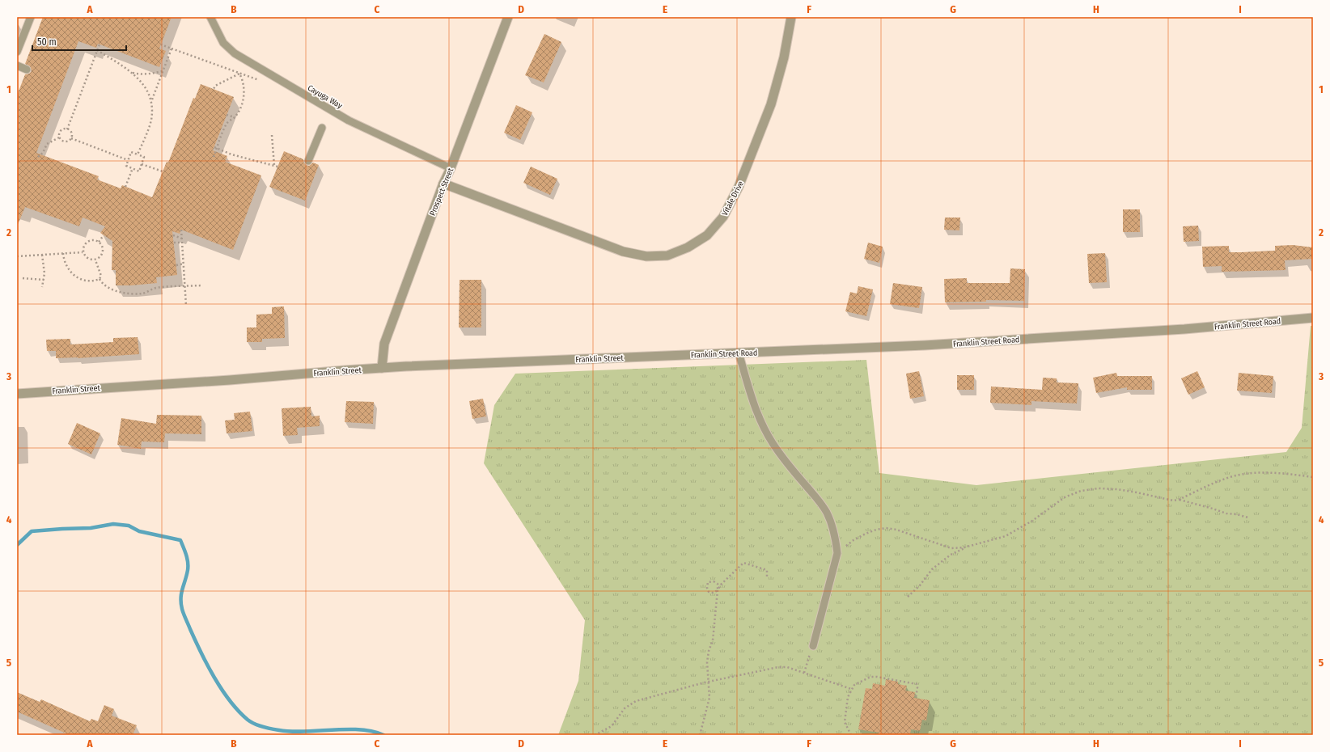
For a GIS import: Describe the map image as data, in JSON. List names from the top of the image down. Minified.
{"streets":{"street":["Prospect Street","Vitale Drive","Franklin Street Road","Franklin Street"],"lane":["Cayuga Way"]},"crossings":[["Cayuga Way","Prospect Street"],["Prospect Street","Vitale Drive"],["Prospect Street","Franklin Street"],["Franklin Street Road","Franklin Street"]],"scale_bar":"50 m","grid":{"columns":["A","B","C","D","E","F","G","H","I"],"rows":["1","2","3","4","5"]}}
